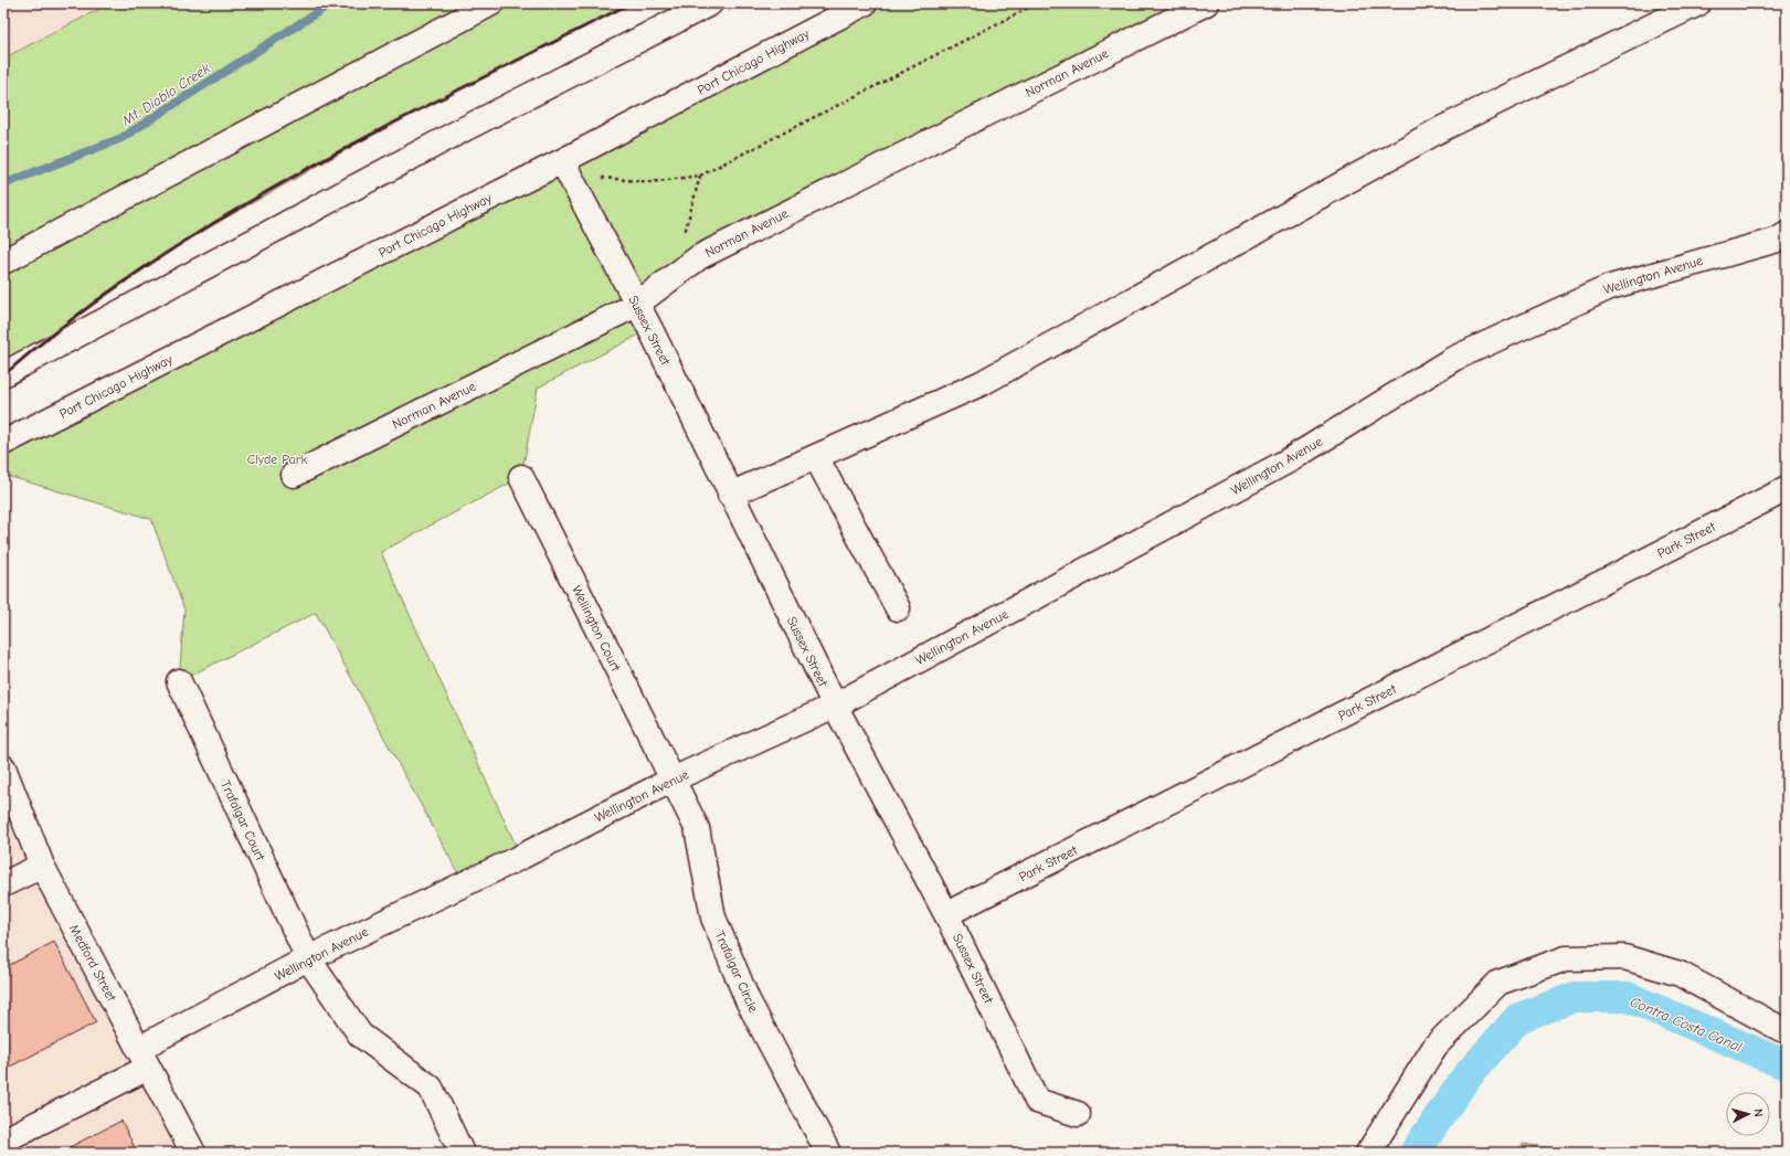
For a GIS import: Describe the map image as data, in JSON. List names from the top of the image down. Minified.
{"streets":{"street":["Port Chicago Highway","Norman Avenue","Wellington Avenue","Sussex Street","Park Street","Wellington Court","Trafalgar Court","Medford Street","Trafalgar Circle"]},"crossings":[["Port Chicago Highway","Sussex Street"],["Norman Avenue","Sussex Street"],["Wellington Avenue","Sussex Street"],["Wellington Avenue","Wellington Court"],["Wellington Avenue","Trafalgar Court"],["Wellington Avenue","Medford Street"],["Wellington Avenue","Trafalgar Circle"],["Sussex Street","Park Street"],["Wellington Court","Trafalgar Circle"]],"water":["Mt. Diablo Creek","Contra Costa Canal"],"parks":["Clyde Park"],"north":"right"}
